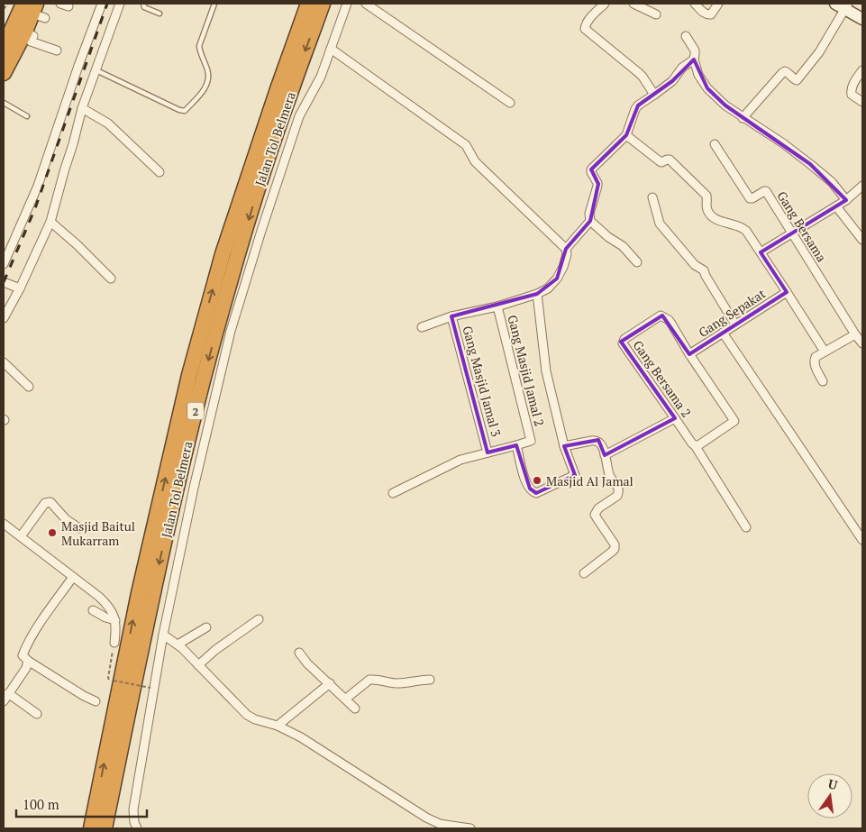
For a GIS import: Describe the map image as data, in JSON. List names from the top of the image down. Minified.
{"streets":{"highway":["Jalan Tol Belmera","2"],"street":["Gang Bersama","Gang Sepakat","Gang Masjid Jamal 2","Gang Bersama 2","Gang Masjid Jamal 3"]},"crossings":[["Gang Sepakat","Gang Bersama 2"]],"places":["Masjid Al Jamal","Masjid Baitul Mukarram"],"scale_bar":"100 m","north":"top"}
